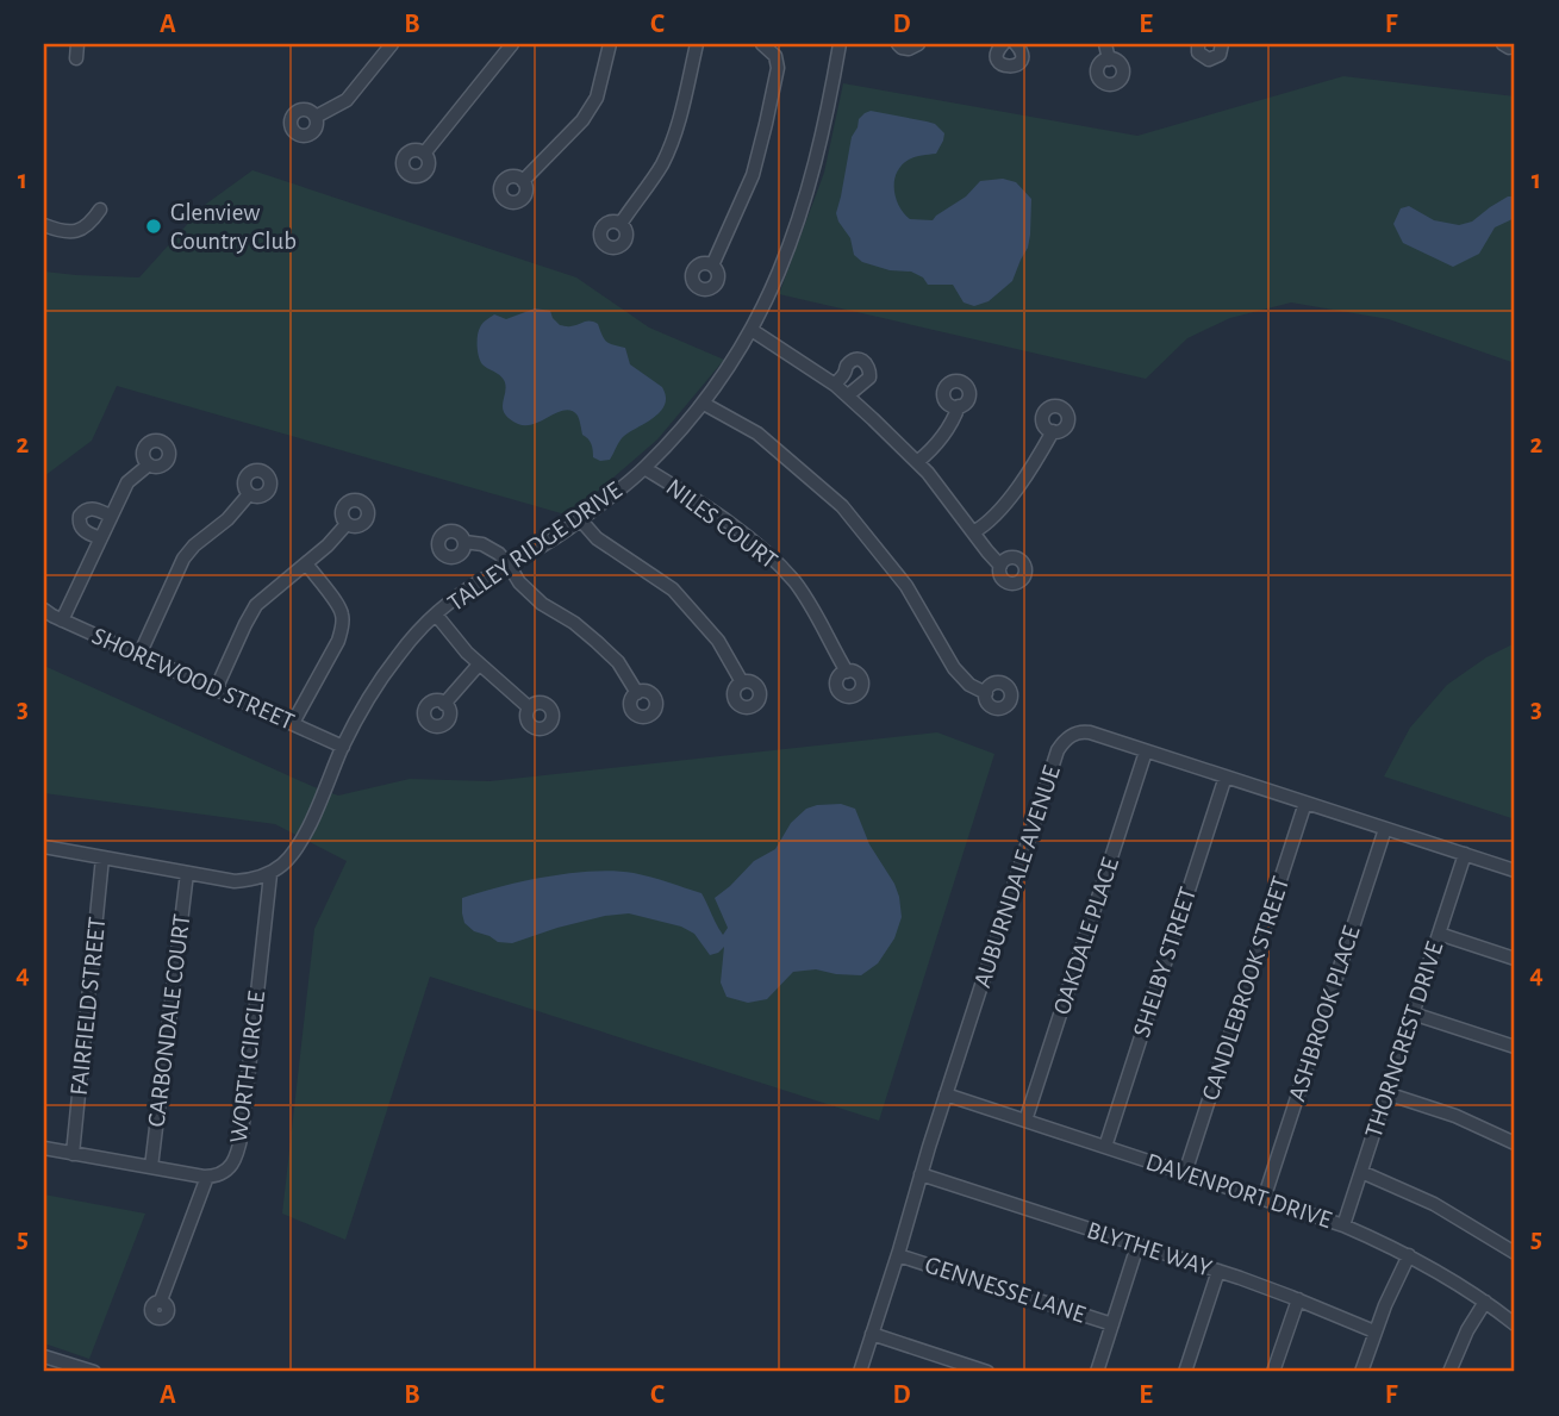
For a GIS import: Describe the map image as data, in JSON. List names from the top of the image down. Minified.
{"streets":{"street":["NILES COURT","TALLEY RIDGE DRIVE","SHOREWOOD STREET","AUBURNDALE AVENUE","OAKDALE PLACE","SHELBY STREET","CANDLEBROOK STREET","FAIRFIELD STREET","ASHBROOK PLACE","CARBONDALE COURT","THORNCREST DRIVE","WORTH CIRCLE","DAVENPORT DRIVE","BLYTHE WAY","GENNESSE LANE"]},"crossings":[["NILES COURT","TALLEY RIDGE DRIVE"],["TALLEY RIDGE DRIVE","SHOREWOOD STREET"],["TALLEY RIDGE DRIVE","WORTH CIRCLE"],["AUBURNDALE AVENUE","OAKDALE PLACE"],["AUBURNDALE AVENUE","SHELBY STREET"],["AUBURNDALE AVENUE","CANDLEBROOK STREET"],["AUBURNDALE AVENUE","ASHBROOK PLACE"],["AUBURNDALE AVENUE","THORNCREST DRIVE"],["AUBURNDALE AVENUE","DAVENPORT DRIVE"],["AUBURNDALE AVENUE","BLYTHE WAY"],["AUBURNDALE AVENUE","GENNESSE LANE"],["OAKDALE PLACE","DAVENPORT DRIVE"],["SHELBY STREET","DAVENPORT DRIVE"],["CANDLEBROOK STREET","DAVENPORT DRIVE"],["ASHBROOK PLACE","DAVENPORT DRIVE"],["THORNCREST DRIVE","DAVENPORT DRIVE"]],"places":["Glenview Country Club"],"grid":{"columns":["A","B","C","D","E","F"],"rows":["1","2","3","4","5"]}}
